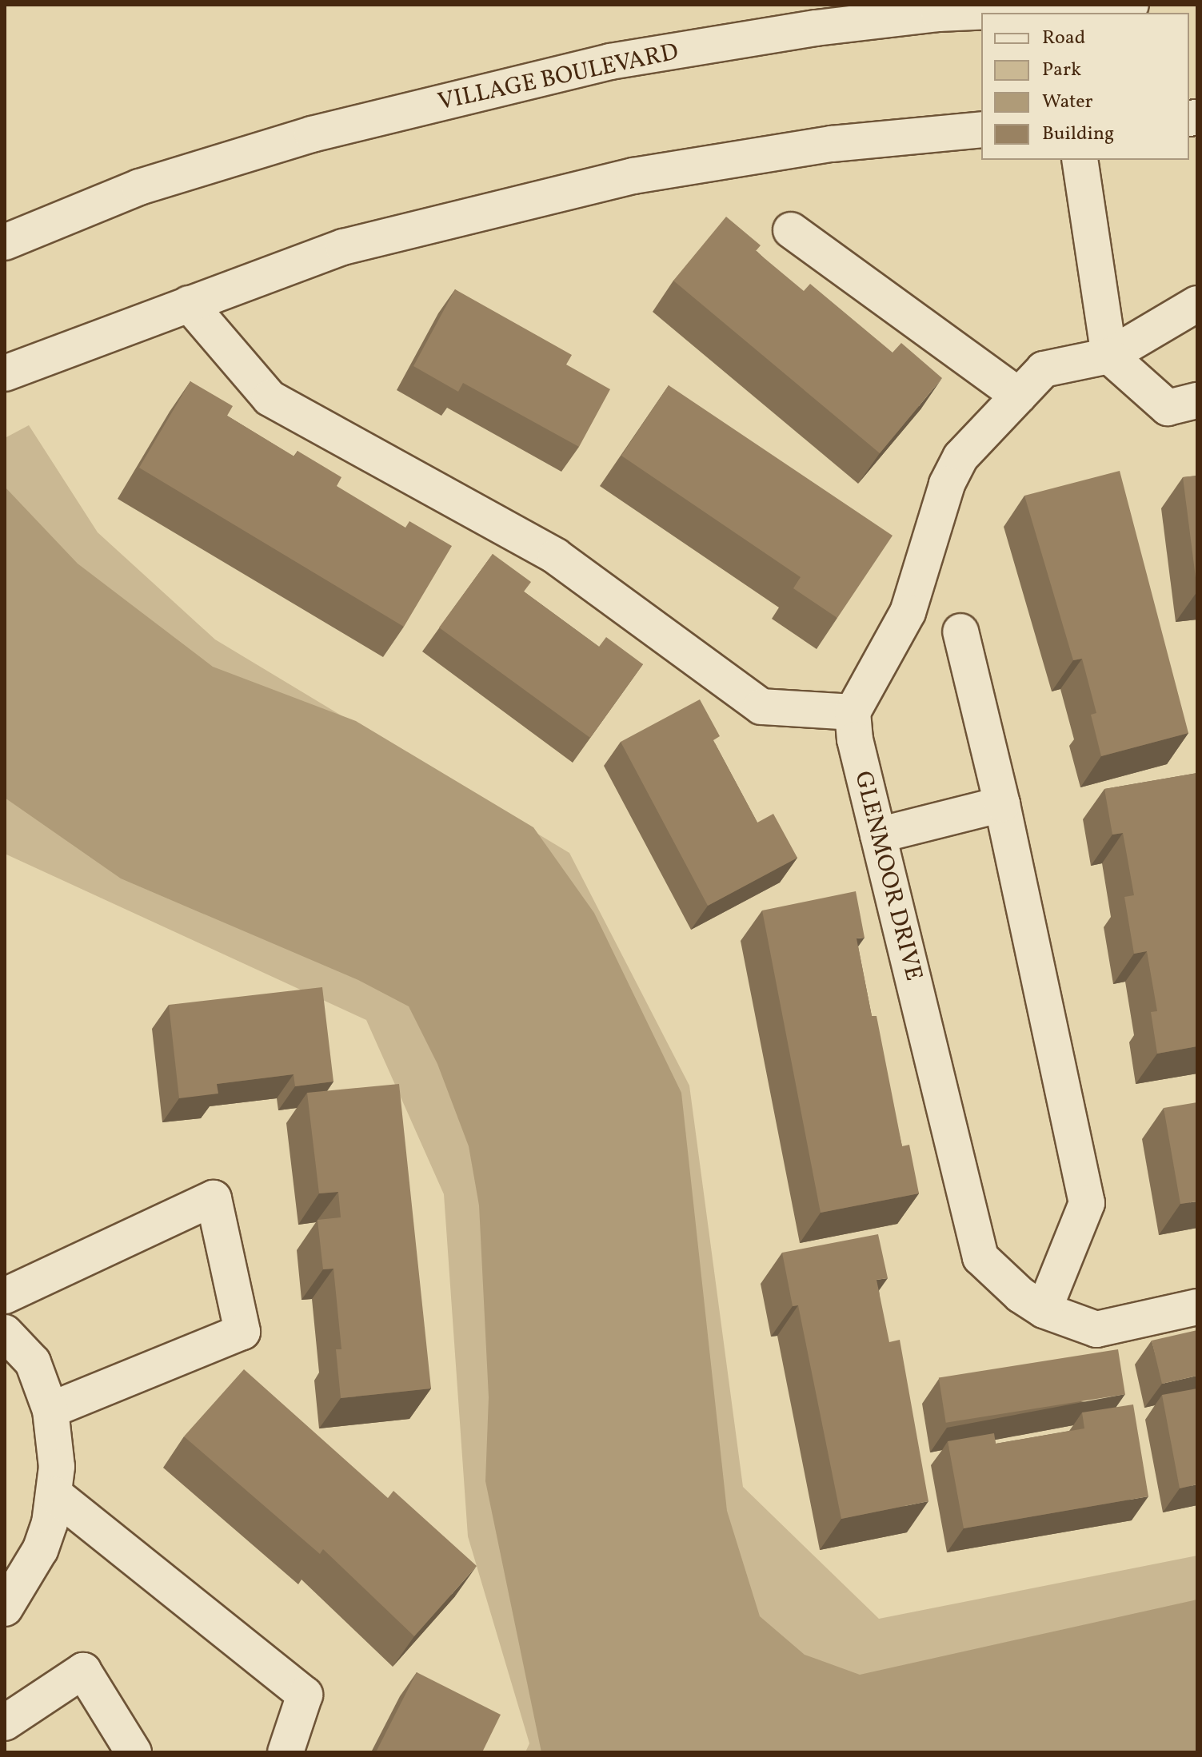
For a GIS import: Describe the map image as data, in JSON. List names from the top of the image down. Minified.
{"streets":{"street":["VILLAGE BOULEVARD","GLENMOOR DRIVE"]},"legend":["Road","Park","Water","Building"]}
